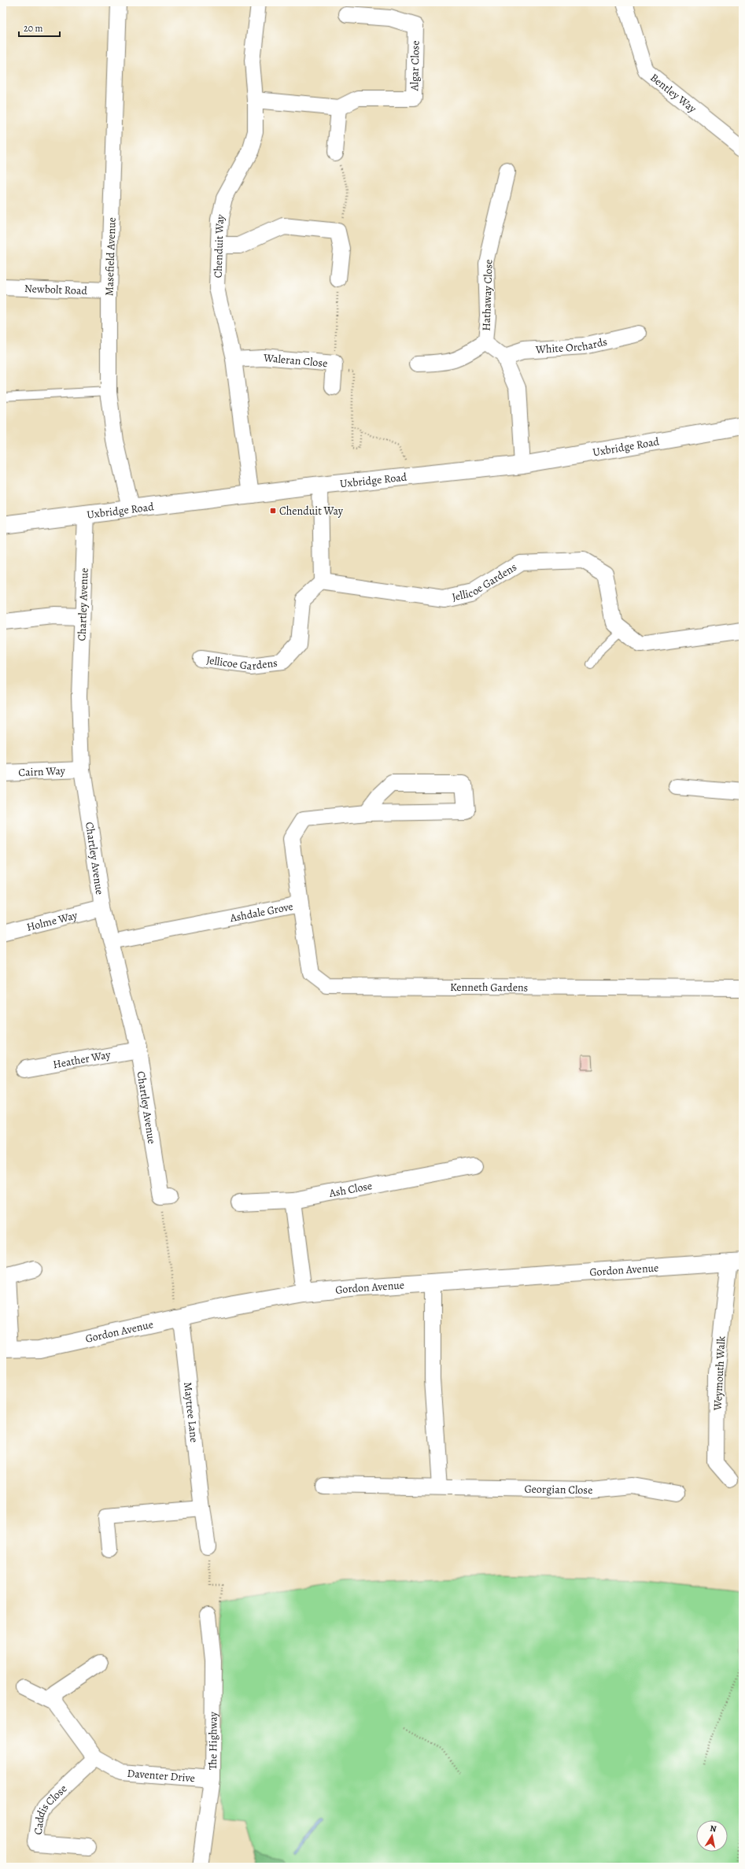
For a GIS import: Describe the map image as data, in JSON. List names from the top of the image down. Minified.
{"streets":{"main road":["Uxbridge Road","Gordon Avenue"],"street":["Algar Close","Bentley Way","Chenduit Way","Masefield Avenue","Newbolt Road","Hathaway Close","White Orchards","Waleran Close","Jellicoe Gardens","Chartley Avenue","Cairn Way","Ashdale Grove","Holme Way","Kenneth Gardens","Heather Way","Ash Close","Weymouth Walk","Maytree Lane","Georgian Close","The Highway","Daventer Drive","Caddis Close"]},"crossings":[["Chenduit Way","Waleran Close"],["Chenduit Way","Uxbridge Road"],["Masefield Avenue","Newbolt Road"],["Masefield Avenue","Uxbridge Road"],["Hathaway Close","White Orchards"],["Uxbridge Road","Chartley Avenue"],["Chartley Avenue","Cairn Way"],["Chartley Avenue","Ashdale Grove"],["Chartley Avenue","Holme Way"],["Chartley Avenue","Heather Way"],["Ashdale Grove","Kenneth Gardens"],["Gordon Avenue","Weymouth Walk"],["Gordon Avenue","Maytree Lane"],["The Highway","Daventer Drive"],["Daventer Drive","Caddis Close"]],"places":{"transit":["Chenduit Way"]},"scale_bar":"20 m","north":"top"}
